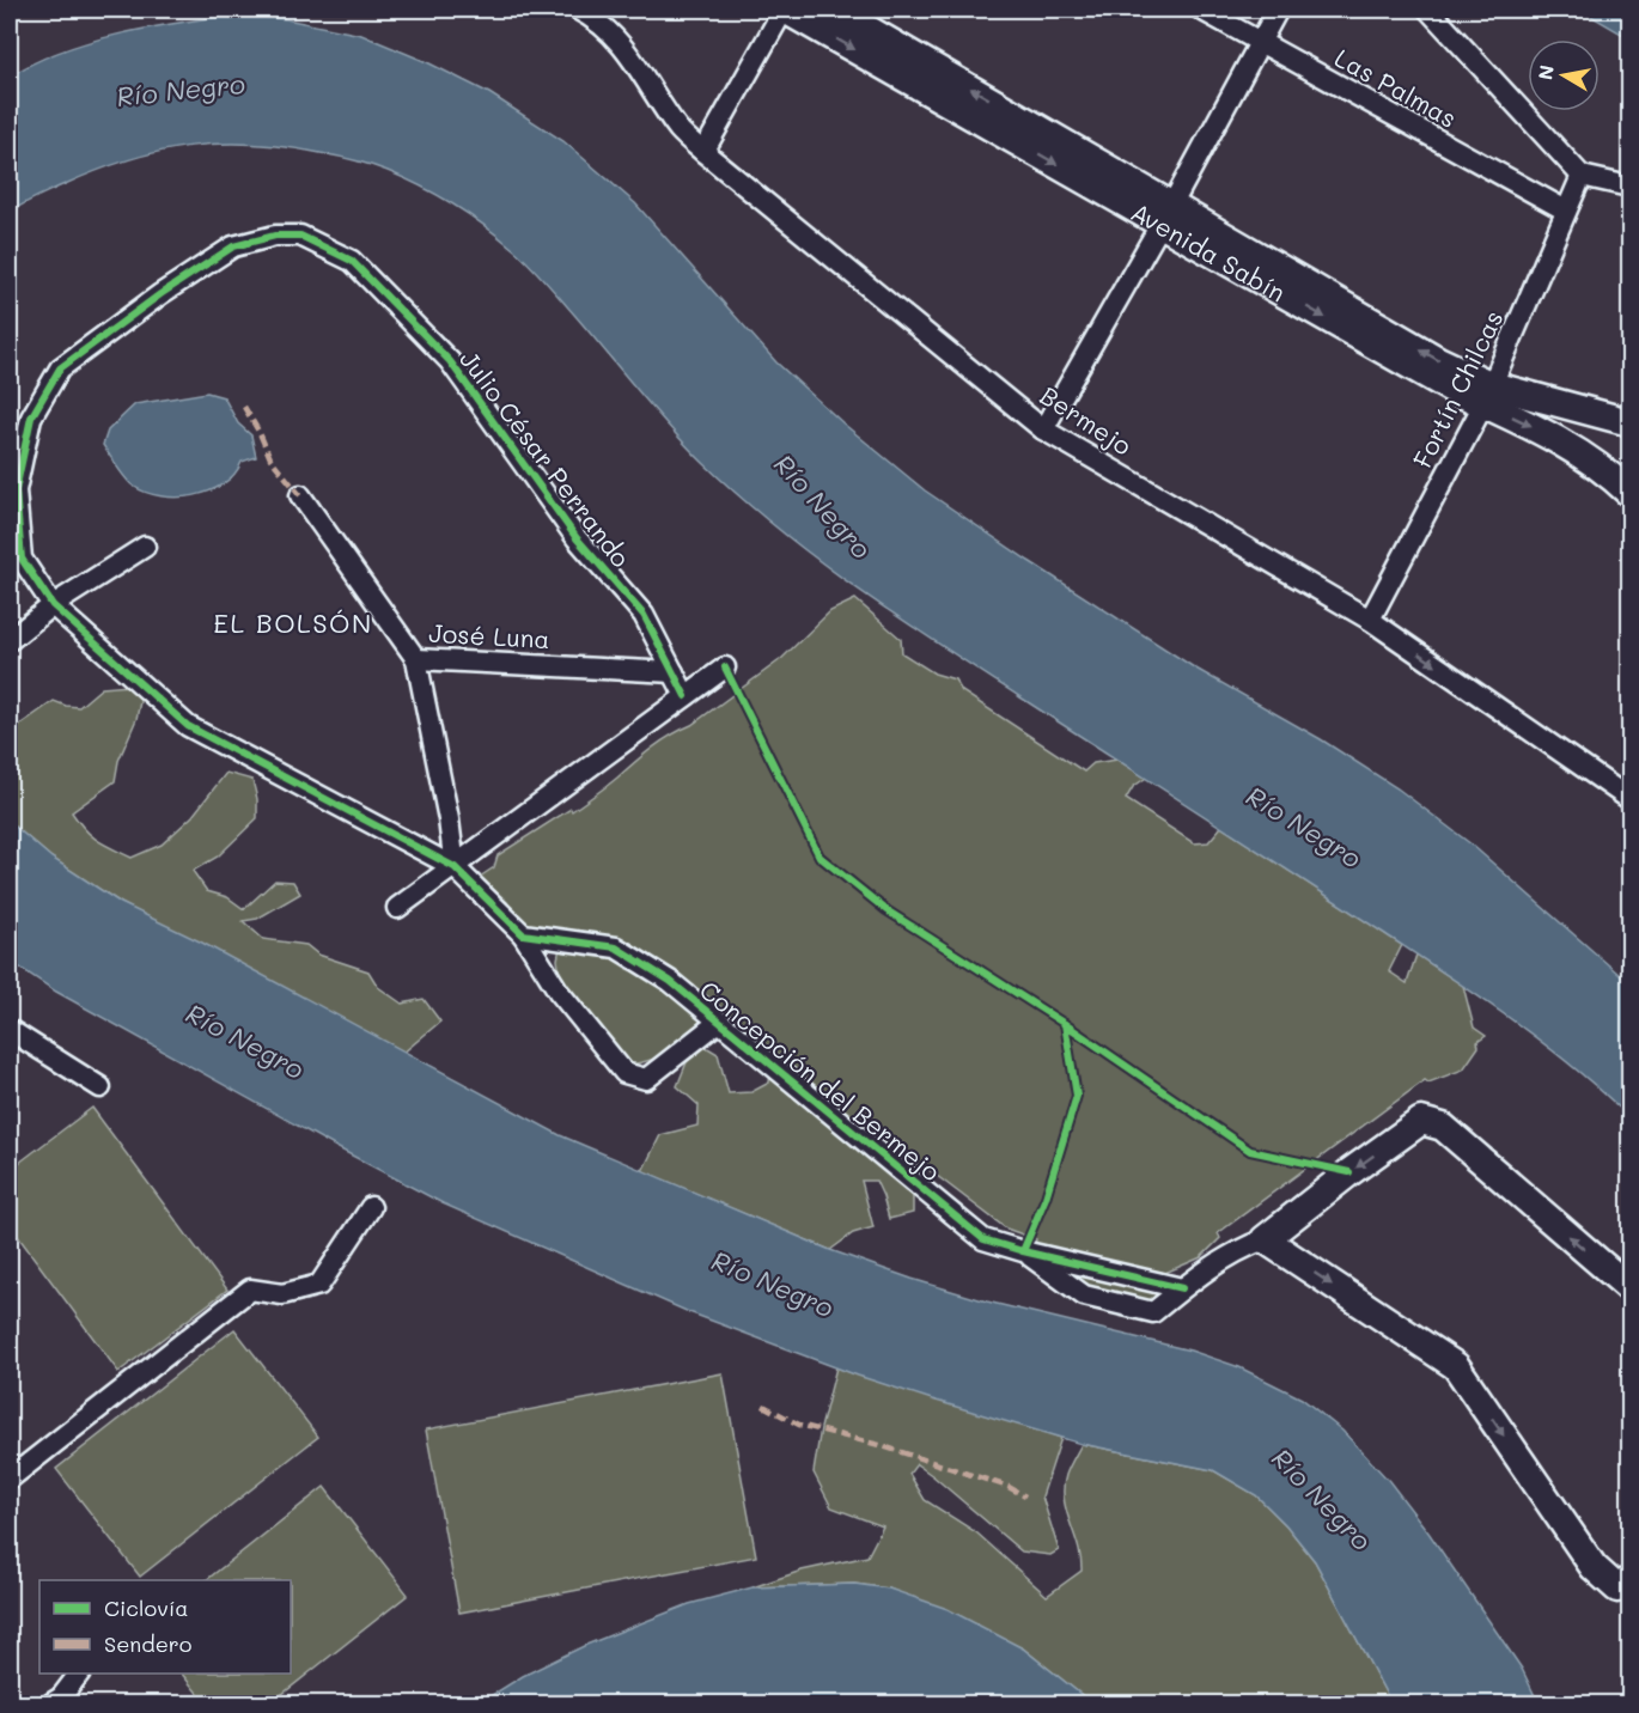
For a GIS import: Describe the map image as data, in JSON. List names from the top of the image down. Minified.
{"streets":{"main road":["Avenida Sabín"],"street":["Las Palmas","Fortín Chilcas","Bermejo","Julio César Perrando","José Luna","Concepción del Bermejo"]},"crossings":[["Las Palmas","Fortín Chilcas"],["Avenida Sabín","Fortín Chilcas"],["Fortín Chilcas","Bermejo"],["Julio César Perrando","José Luna"],["Julio César Perrando","Concepción del Bermejo"]],"districts":["EL BOLSÓN"],"water":["Río Negro"],"legend":["Ciclovía","Sendero"],"north":"left"}
